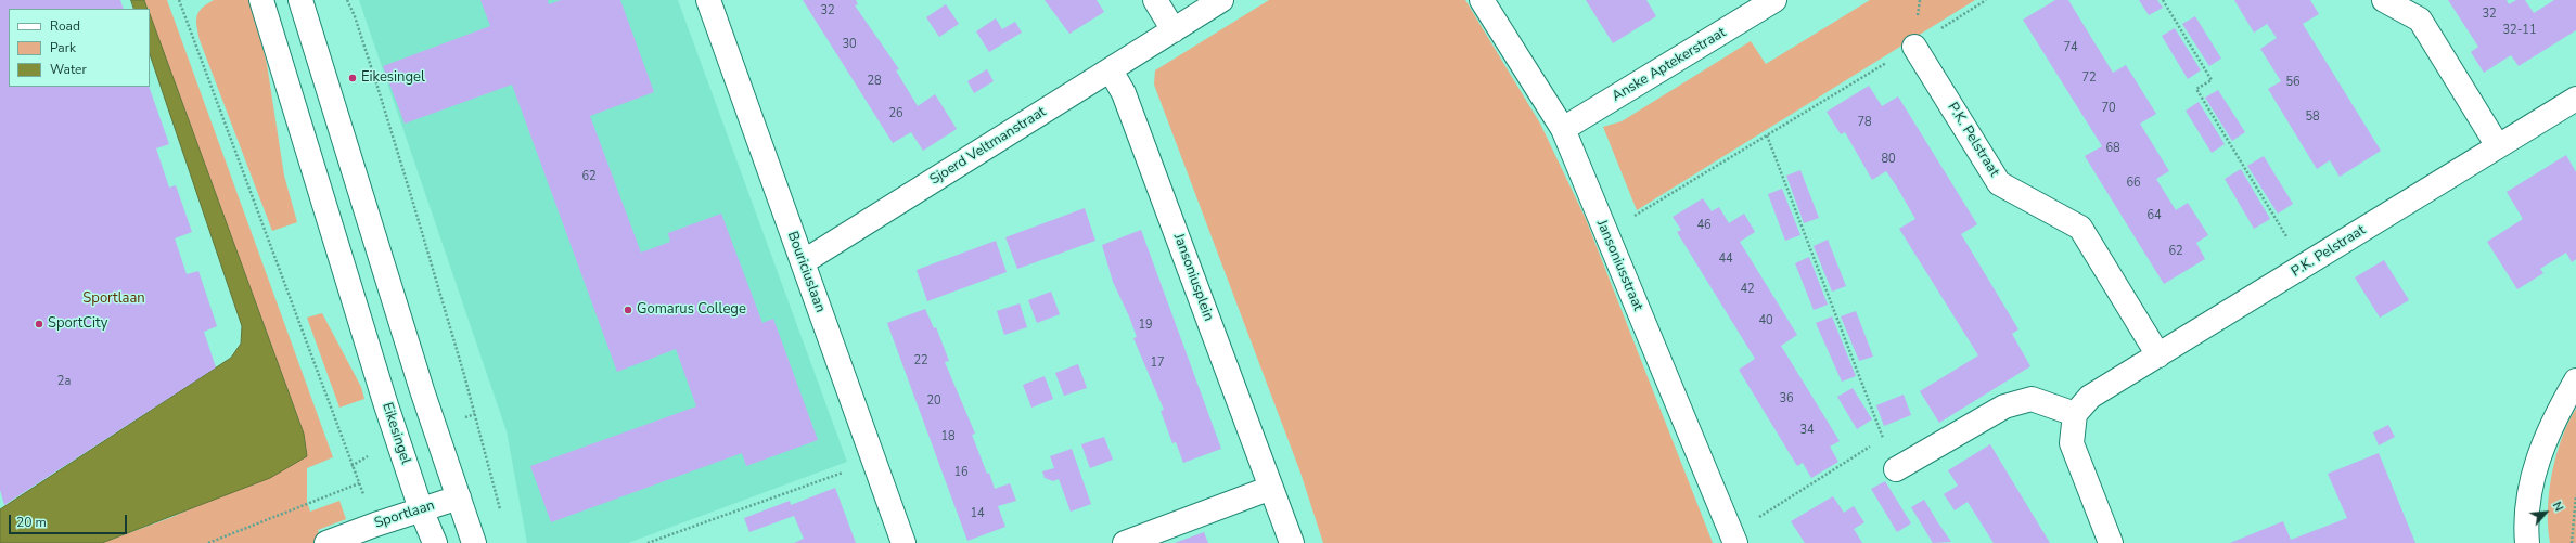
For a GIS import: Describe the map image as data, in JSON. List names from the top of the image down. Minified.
{"streets":{"street":["Anske Aptekerstraat","P.K. Pelstraat","Sjoerd Veltmanstraat","Jansoniusstraat","Bouriciuslaan","Jansoniusplein","Eikesingel","Sportlaan"]},"crossings":[["Anske Aptekerstraat","Jansoniusstraat"],["Sjoerd Veltmanstraat","Bouriciuslaan"],["Sjoerd Veltmanstraat","Jansoniusplein"],["Eikesingel","Sportlaan"]],"parks":["Sportlaan"],"places":["Eikesingel","Gomarus College","SportCity"],"house_numbers":["32","32","32-11","30","74","72","28","56","70","26","58","78","68","80","62","66","64","46","62","44","42","40","19","22","17","2a","36","20","34","18","16","14"],"legend":["Road","Park","Water"],"scale_bar":"20 m","north":"top right"}
